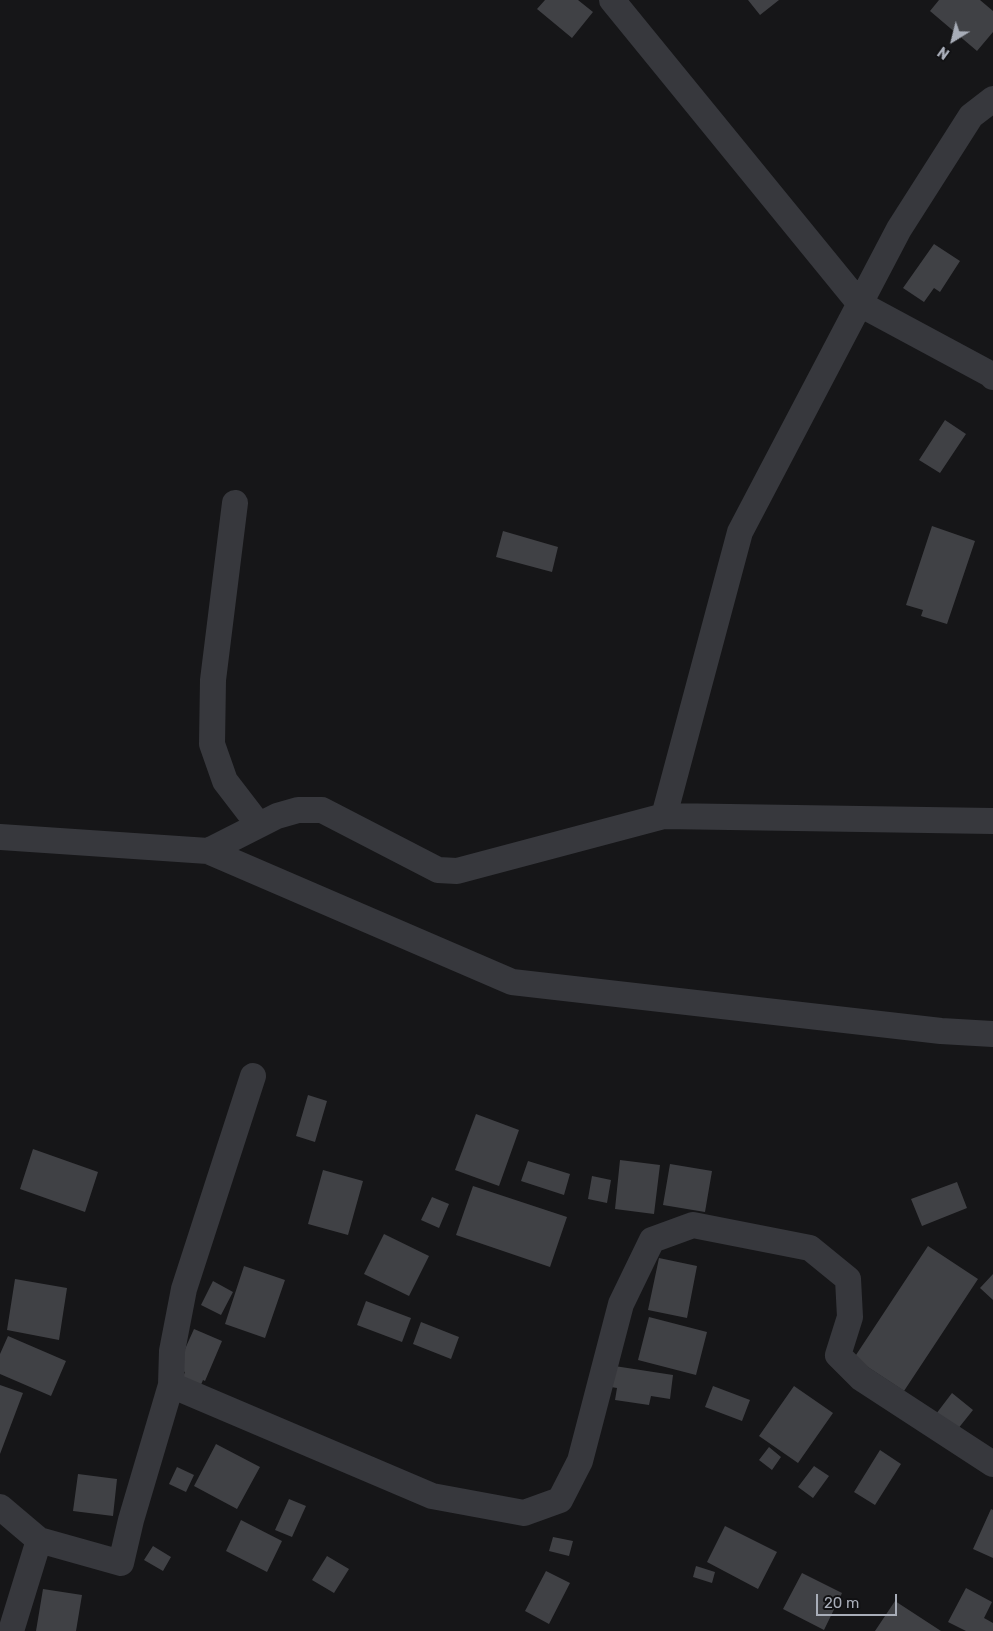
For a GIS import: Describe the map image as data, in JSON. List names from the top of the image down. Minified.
{"scale_bar":"20 m","north":"bottom left"}
